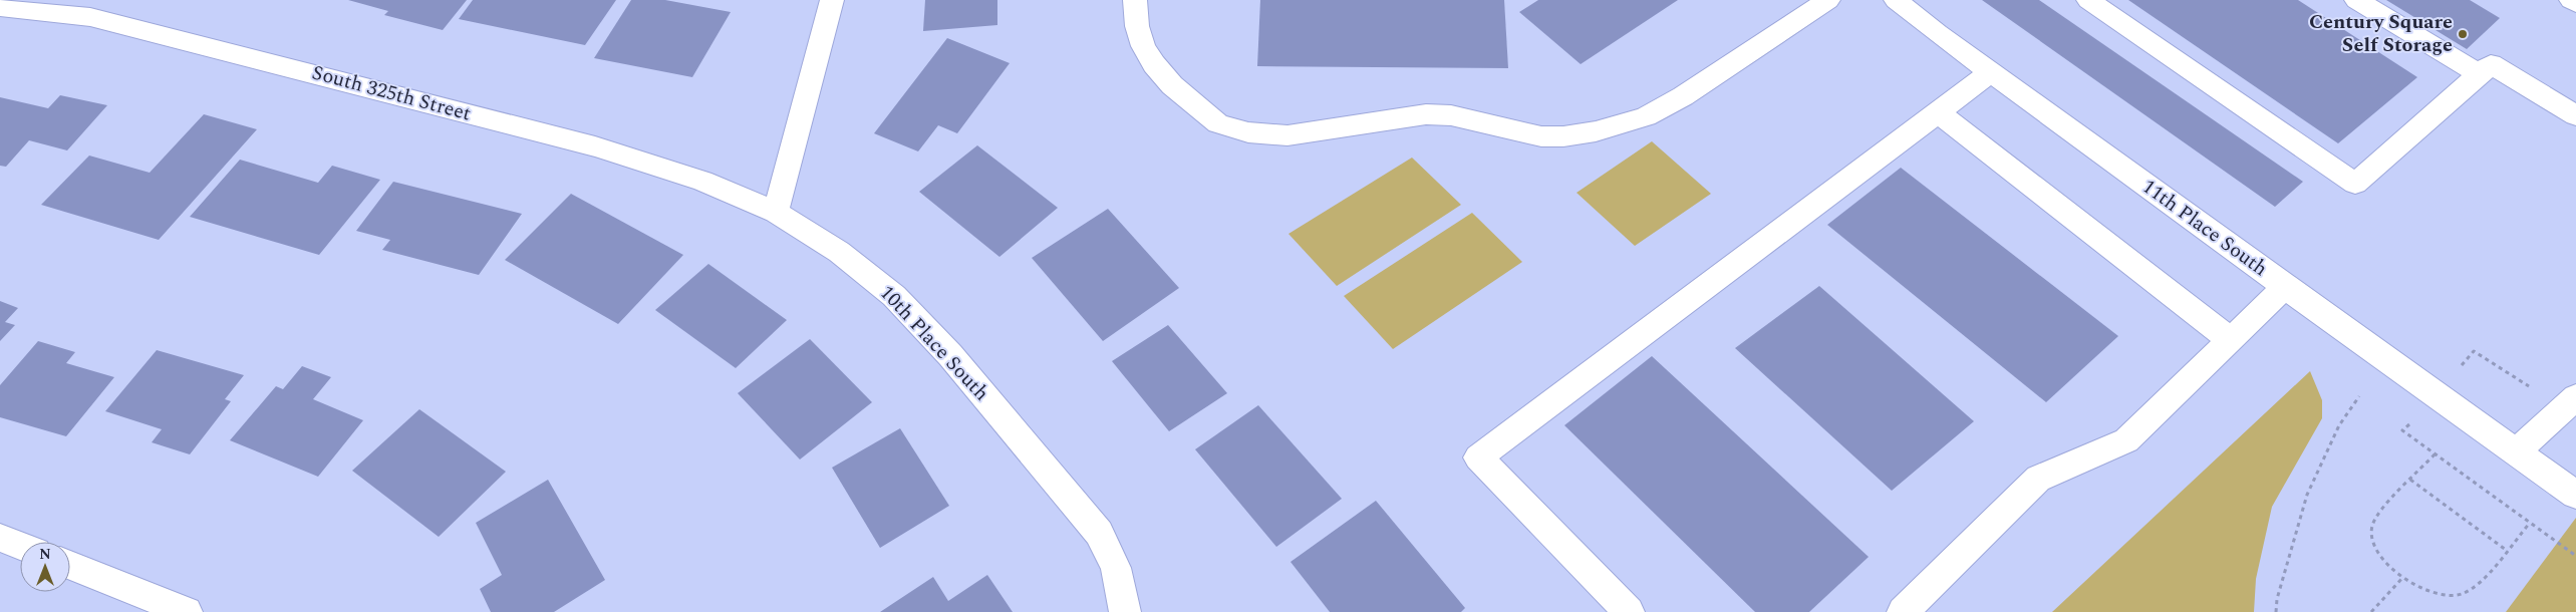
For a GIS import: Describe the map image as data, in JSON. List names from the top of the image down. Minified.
{"streets":{"street":["South 325th Street","11th Place South","10th Place South"]},"crossings":[["South 325th Street","10th Place South"]],"places":["Century Square Self Storage"],"north":"top"}
